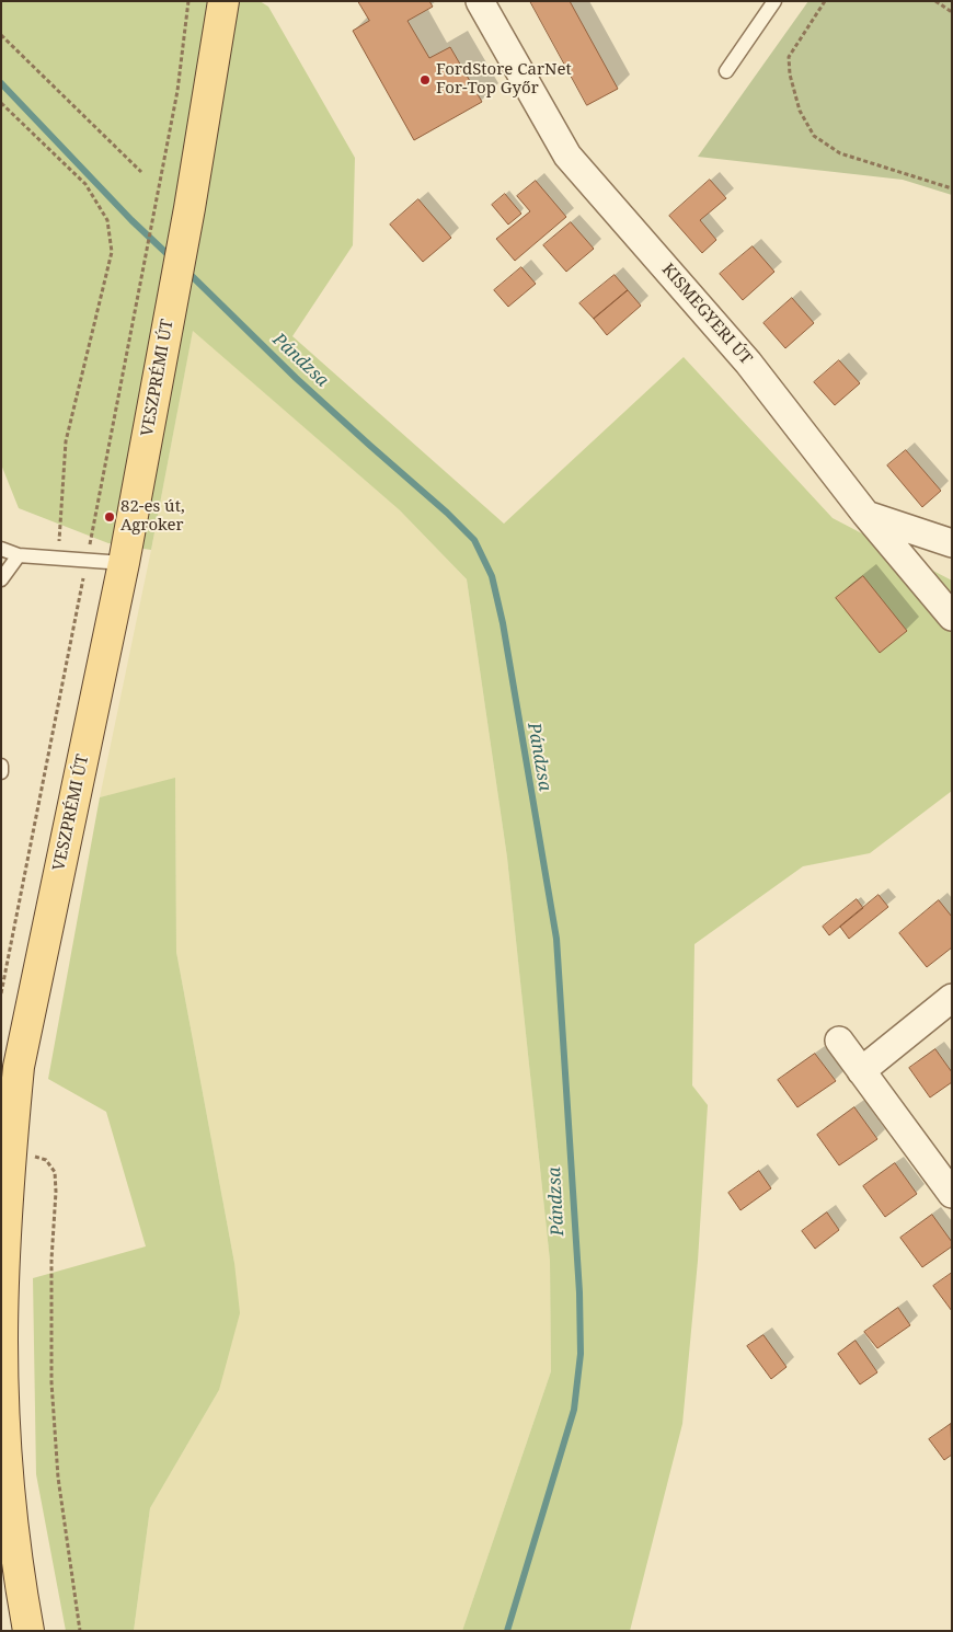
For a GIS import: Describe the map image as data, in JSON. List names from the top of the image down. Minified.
{"streets":{"main road":["VESZPRÉMI ÚT"],"street":["KISMEGYERI ÚT"]},"water":["Pándzsa"],"places":["FordStore CarNet For-Top Győr","82-es út, Agroker"]}
